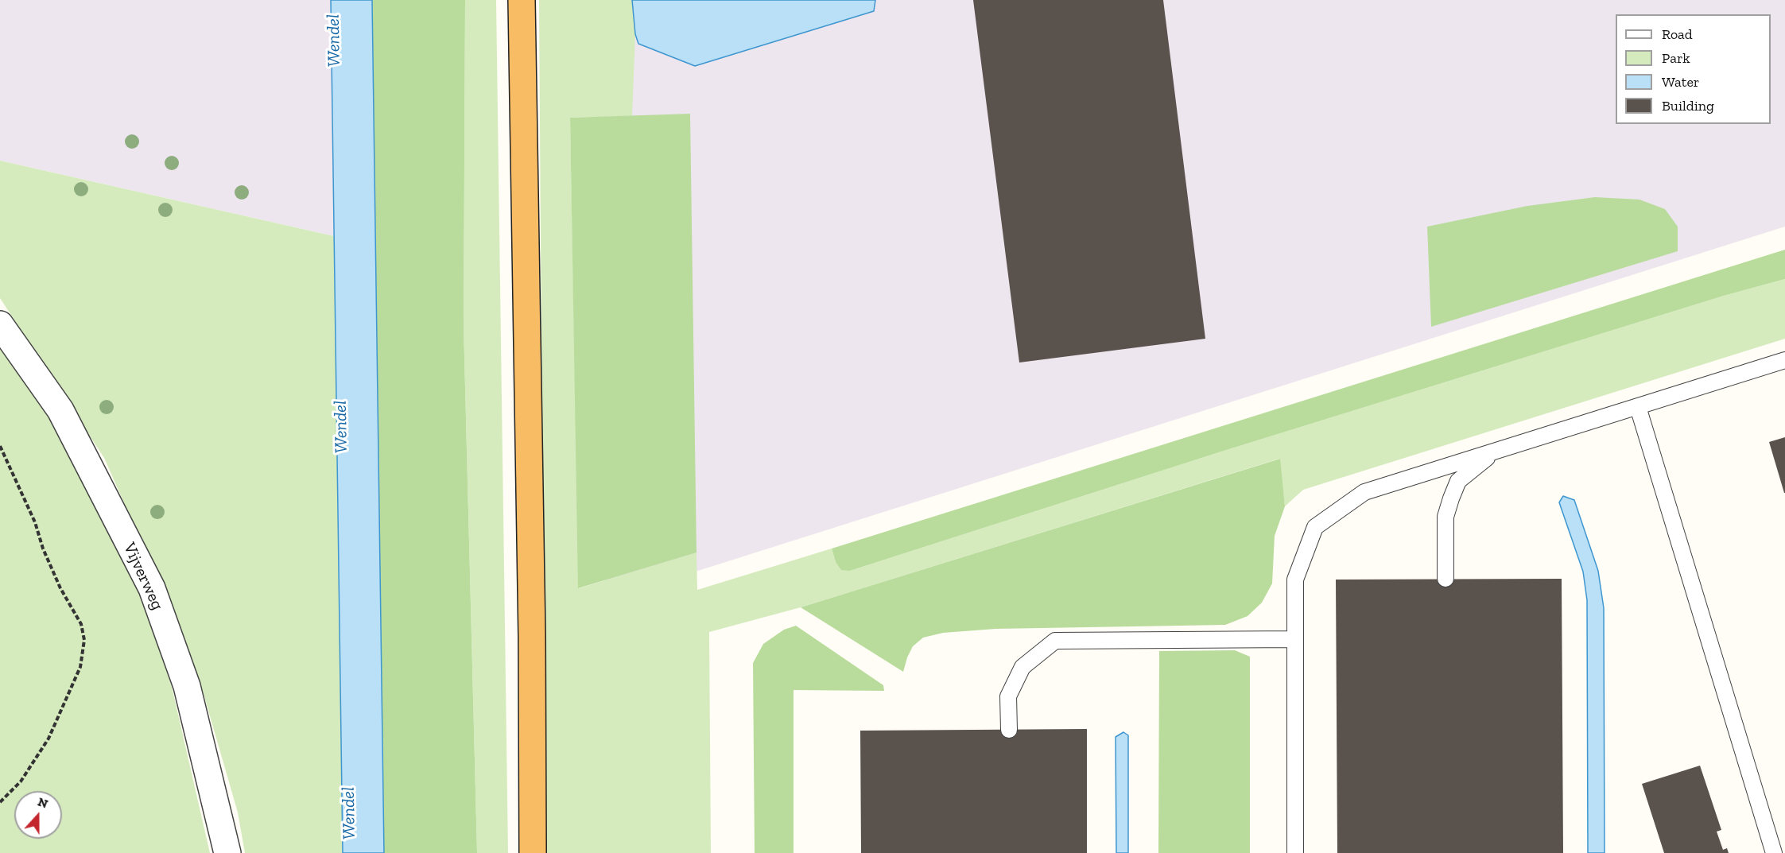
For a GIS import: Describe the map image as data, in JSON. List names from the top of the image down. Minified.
{"streets":{"street":["Vijverweg"]},"water":["Wendel"],"legend":["Road","Park","Water","Building"],"north":"top"}
